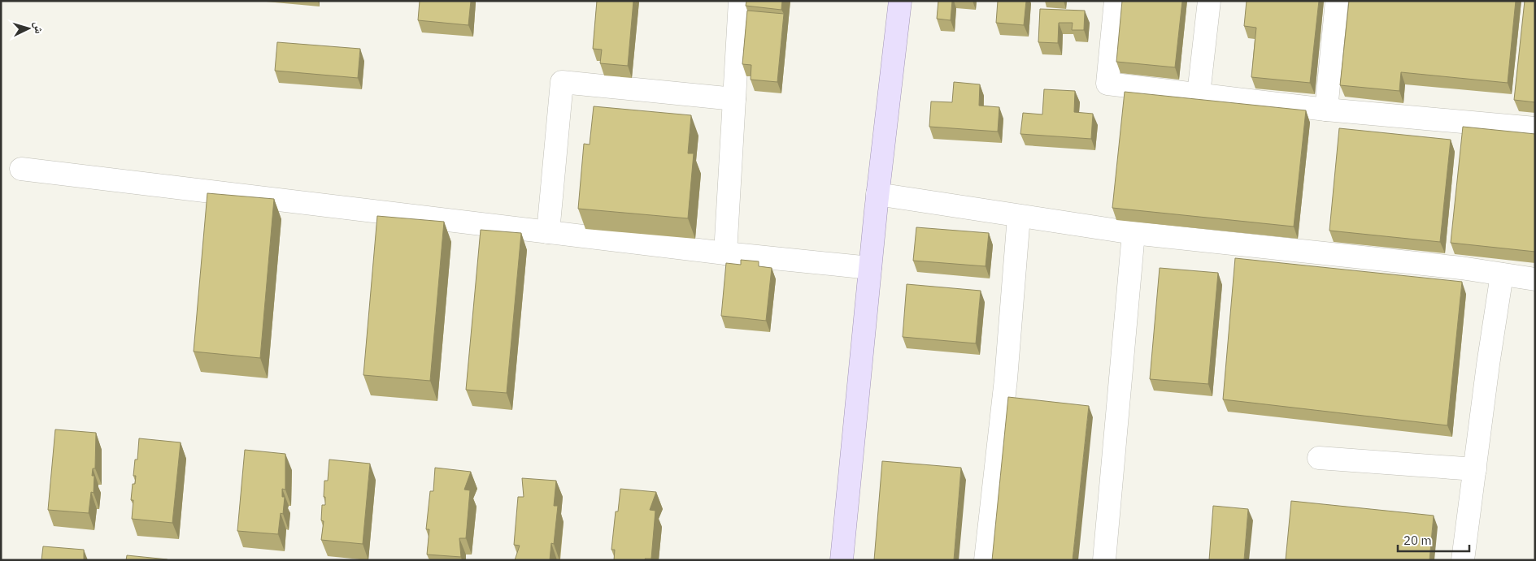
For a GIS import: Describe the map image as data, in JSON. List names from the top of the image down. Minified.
{"scale_bar":"20 m","north":"right"}
